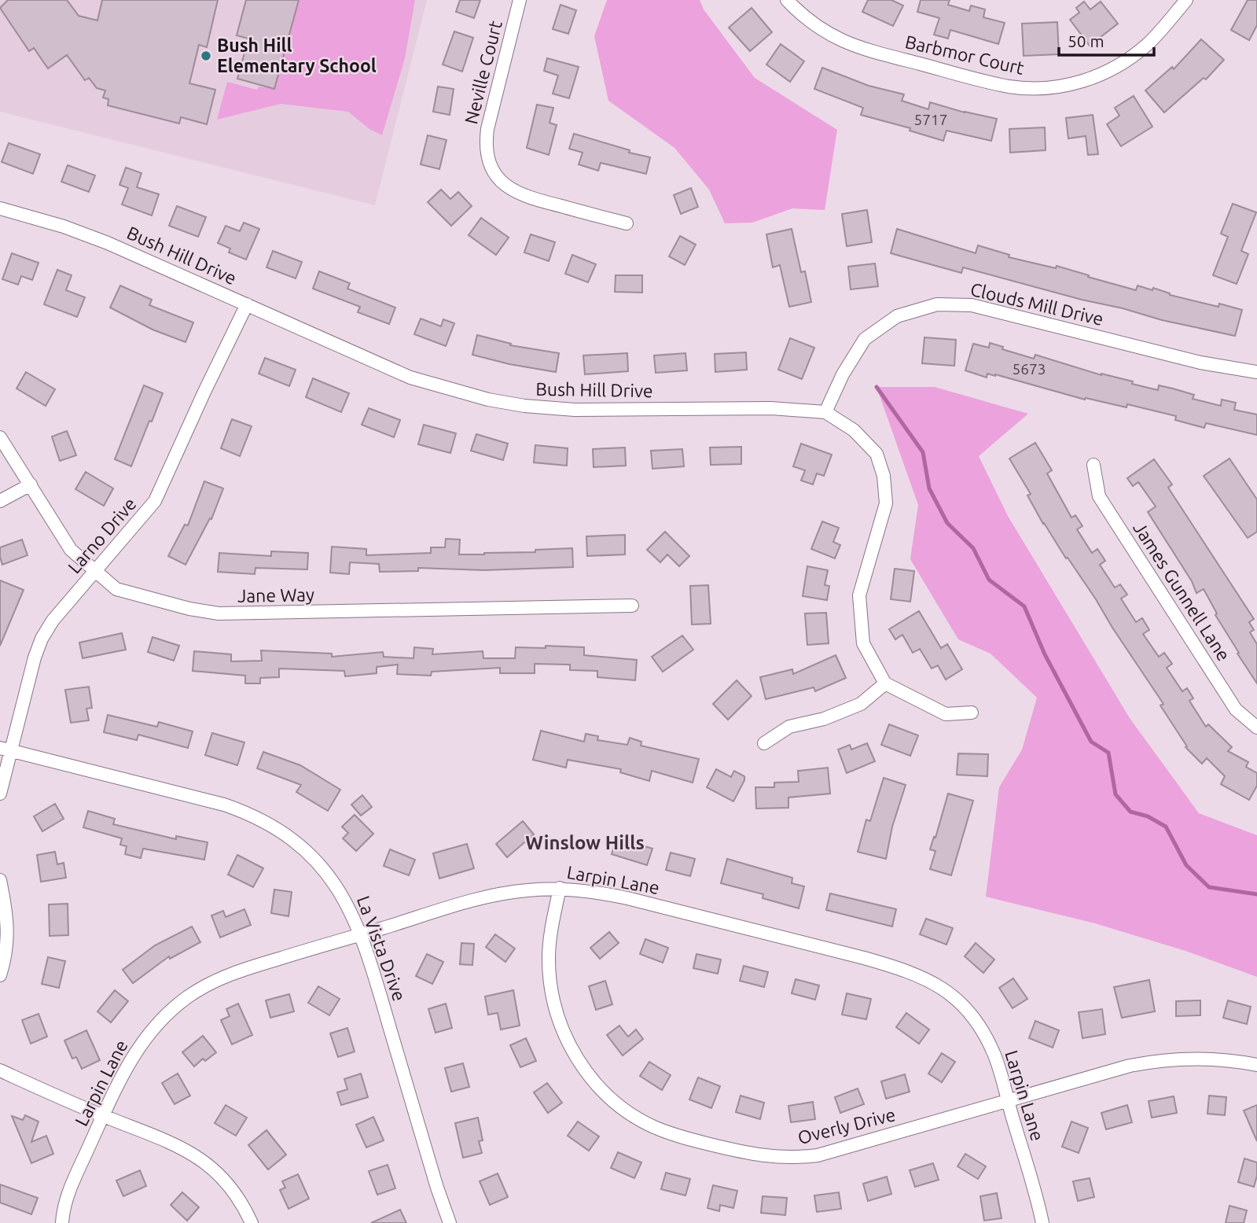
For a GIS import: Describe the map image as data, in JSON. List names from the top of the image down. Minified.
{"streets":{"street":["Barbmor Court","Neville Court","Bush Hill Drive","Clouds Mill Drive","Larno Drive","James Gunnell Lane","Jane Way","Larpin Lane","La Vista Drive","Overly Drive"]},"crossings":[["Bush Hill Drive","Clouds Mill Drive"],["Bush Hill Drive","Larno Drive"],["Larno Drive","Jane Way"],["Larno Drive","La Vista Drive"],["Larpin Lane","La Vista Drive"],["Larpin Lane","Overly Drive"]],"districts":["Winslow Hills"],"places":["Bush Hill Elementary School"],"house_numbers":["5717","5673"],"scale_bar":"50 m"}
